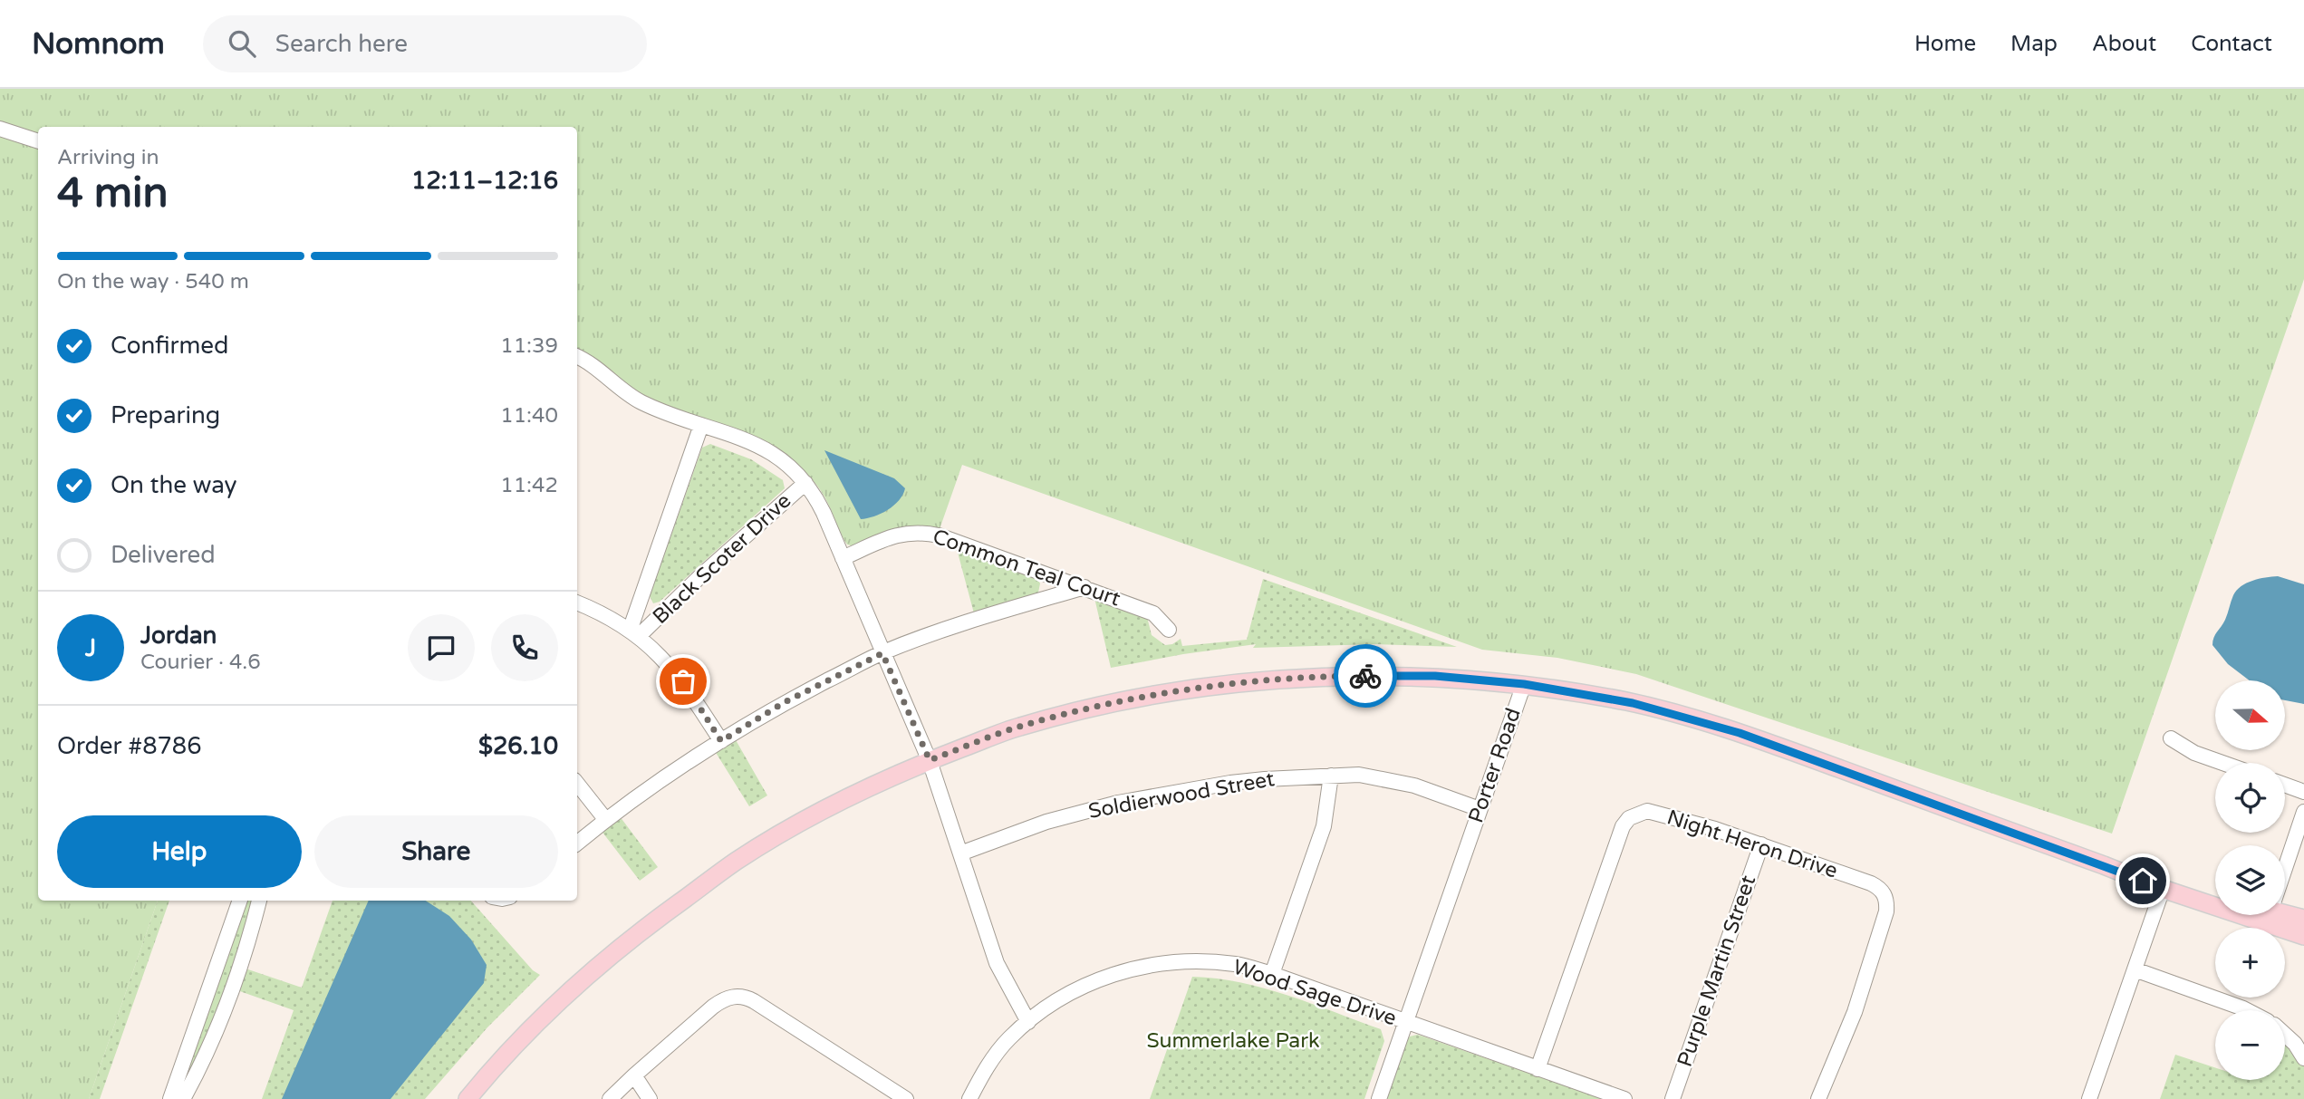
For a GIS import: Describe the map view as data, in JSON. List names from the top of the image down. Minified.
{"streets":{"main road":["Porter Road"],"street":["Black Scoter Drive","Common Teal Court","Soldierwood Street","Night Heron Drive","Purple Martin Street","Wood Sage Drive"]},"crossings":[["Porter Road","Soldierwood Street"],["Porter Road","Wood Sage Drive"],["Night Heron Drive","Purple Martin Street"],["Night Heron Drive","Wood Sage Drive"]],"parks":["Summerlake Park"],"north":"right","page":{"header":"Nomnom","search":"Search here","nav":["Home","Map","About","Contact"],"heading":["4 min","Arriving in","12:11–12:16"],"panel":["Jordan","Courier · 4.6","Order #8786","$26.10"],"bar":"On the way · 540 m","list":[["Confirmed","11:39"],["Preparing","11:40"],["On the way","11:42"],"Delivered"],"round":"J","map_buttons":["+","−"],"buttons":["Help","Share"]}}
